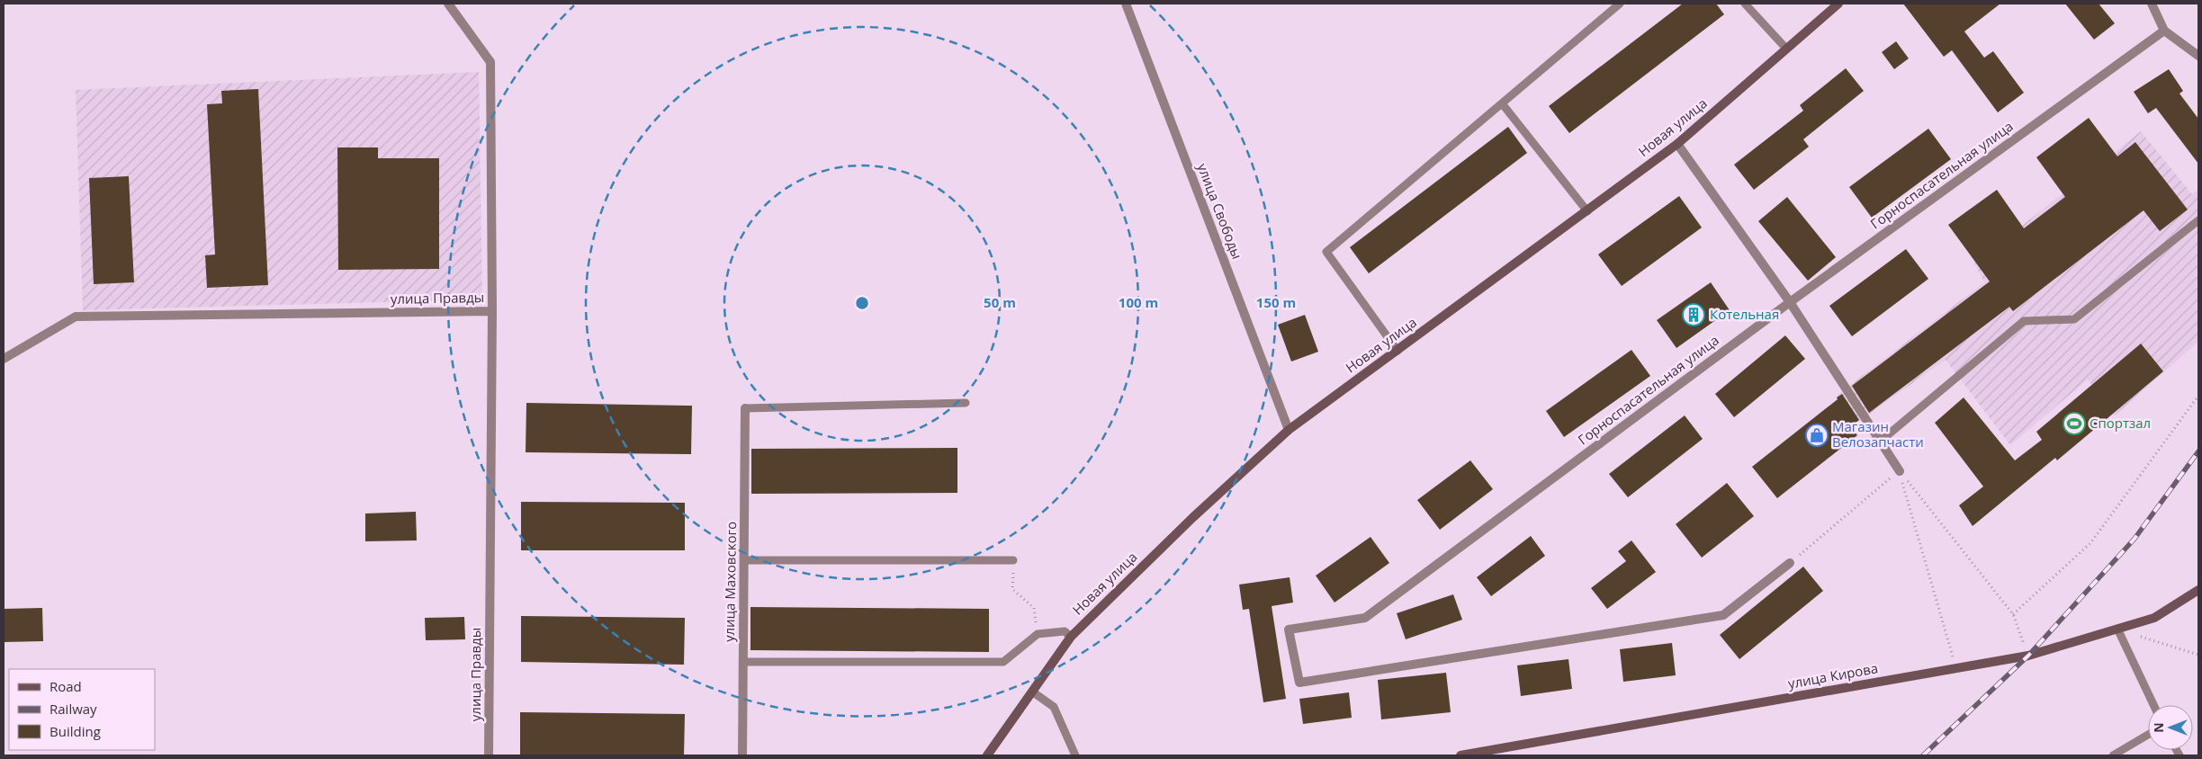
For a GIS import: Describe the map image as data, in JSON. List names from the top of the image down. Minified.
{"streets":{"main road":["Новая улица","улица Кирова"],"street":["Горноспасательная улица","улица Свободы","улица Правды","улица Маховского"]},"crossings":[["Новая улица","улица Свободы"]],"places":{"building":["Котельная"],"sports":["Спортзал"],"shop":["Магазин Велозапчасти"]},"legend":["Road","Railway","Building"],"north":"left","rings":["50 m","100 m","150 m"]}
